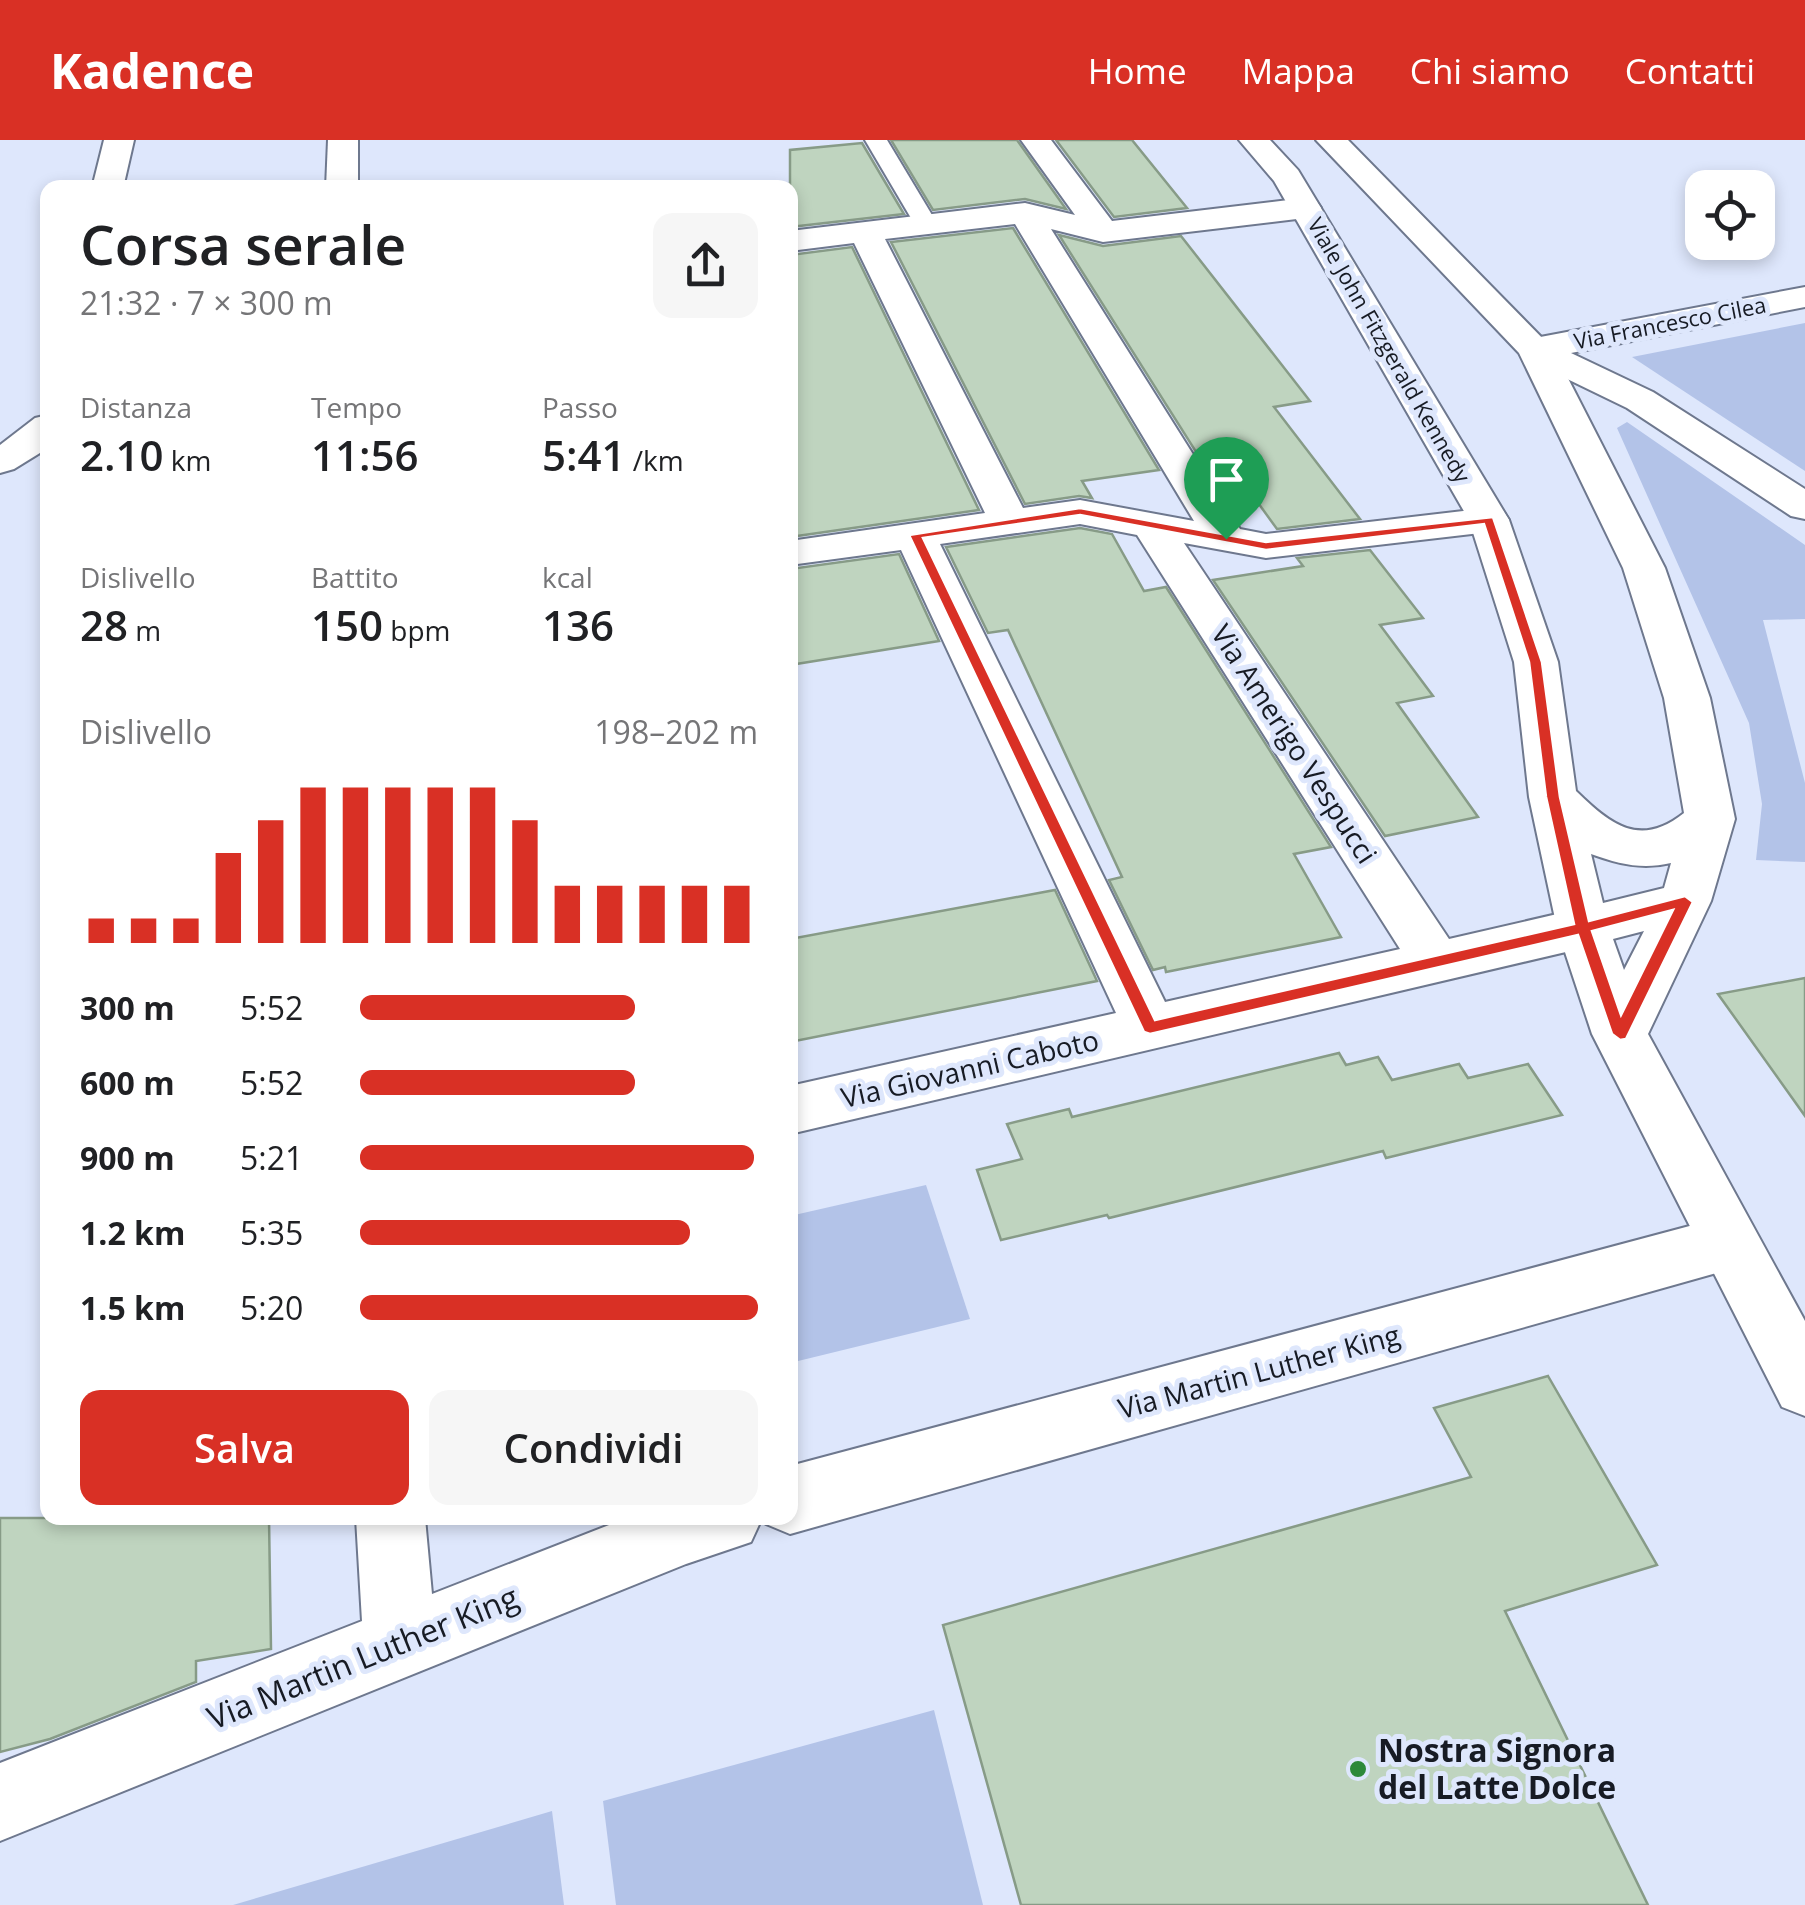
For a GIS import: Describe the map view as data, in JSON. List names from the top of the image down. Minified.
{"streets":{"street":["Via Francesco Cilea","Viale John Fitzgerald Kennedy","Via Amerigo Vespucci","Via Giovanni Caboto","Via Martin Luther King"]},"crossings":[["Viale John Fitzgerald Kennedy","Via Giovanni Caboto"],["Viale John Fitzgerald Kennedy","Via Martin Luther King"],["Via Amerigo Vespucci","Via Giovanni Caboto"]],"places":["Nostra Signora del Latte Dolce"],"page":{"header":"Kadence","nav":["Home","Mappa","Chi siamo","Contatti"],"heading":["Corsa serale","21:32 · 7 × 300 m"],"stats":[["Distanza","2.10 km"],["Tempo","11:56"],["Passo","5:41 /km"],["Dislivello","28 m"],["Battito","150 bpm"],["kcal","136"]],"chart":["Dislivello","198–202 m"],"list":[{"name":"300 m","note":"5:52"},{"name":"600 m","note":"5:52"},{"name":"900 m","note":"5:21"},{"name":"1.2 km","note":"5:35"},{"name":"1.5 km","note":"5:20"}],"buttons":["Salva","Condividi"]}}
